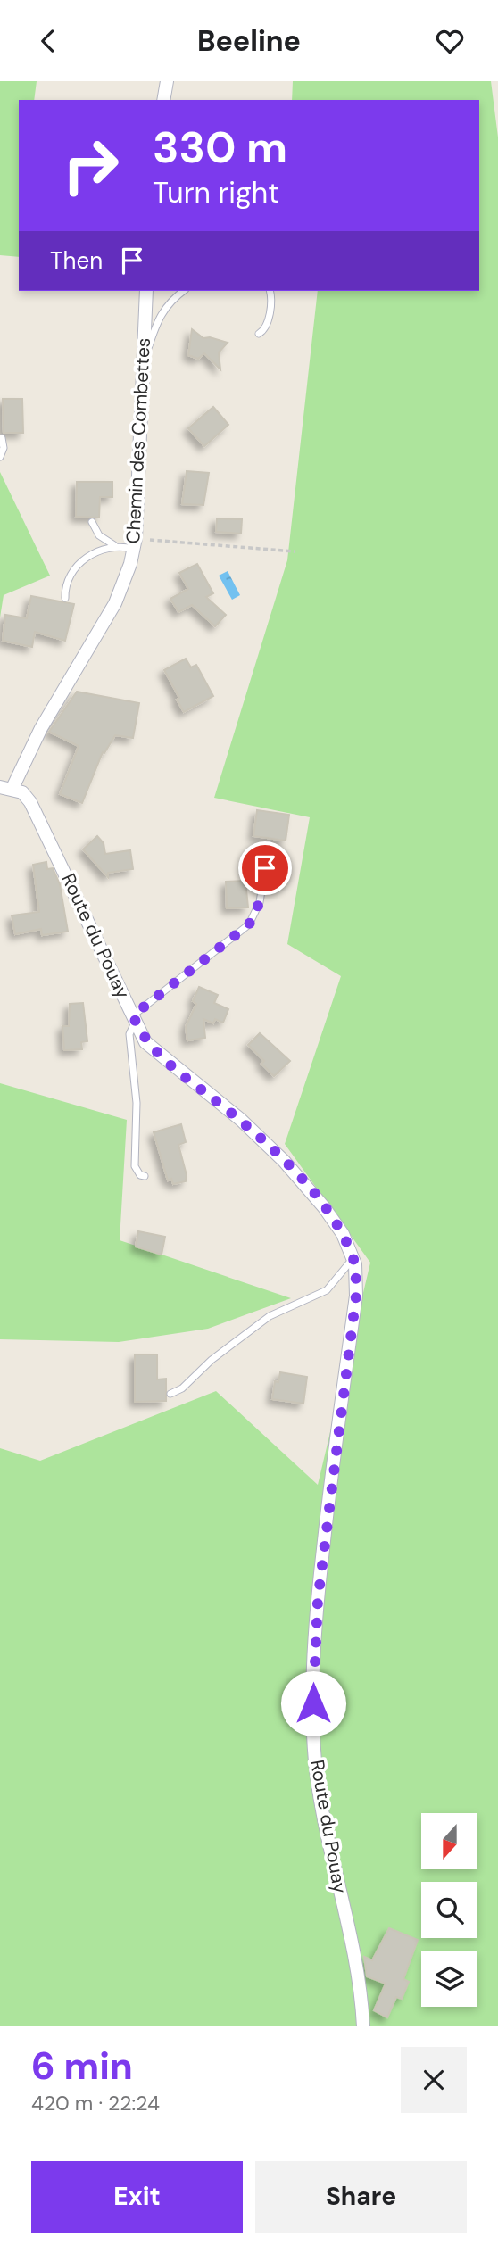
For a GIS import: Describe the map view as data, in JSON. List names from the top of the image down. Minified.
{"streets":{"street":["Chemin des Combettes","Route du Pouay"]},"crossings":[["Chemin des Combettes","Route du Pouay"]],"north":"bottom","page":{"header":"Beeline","turn":["330 m","Turn right"],"then":"Then","heading":["6 min","420 m · 22:24"],"buttons":["Exit","Share"]}}
